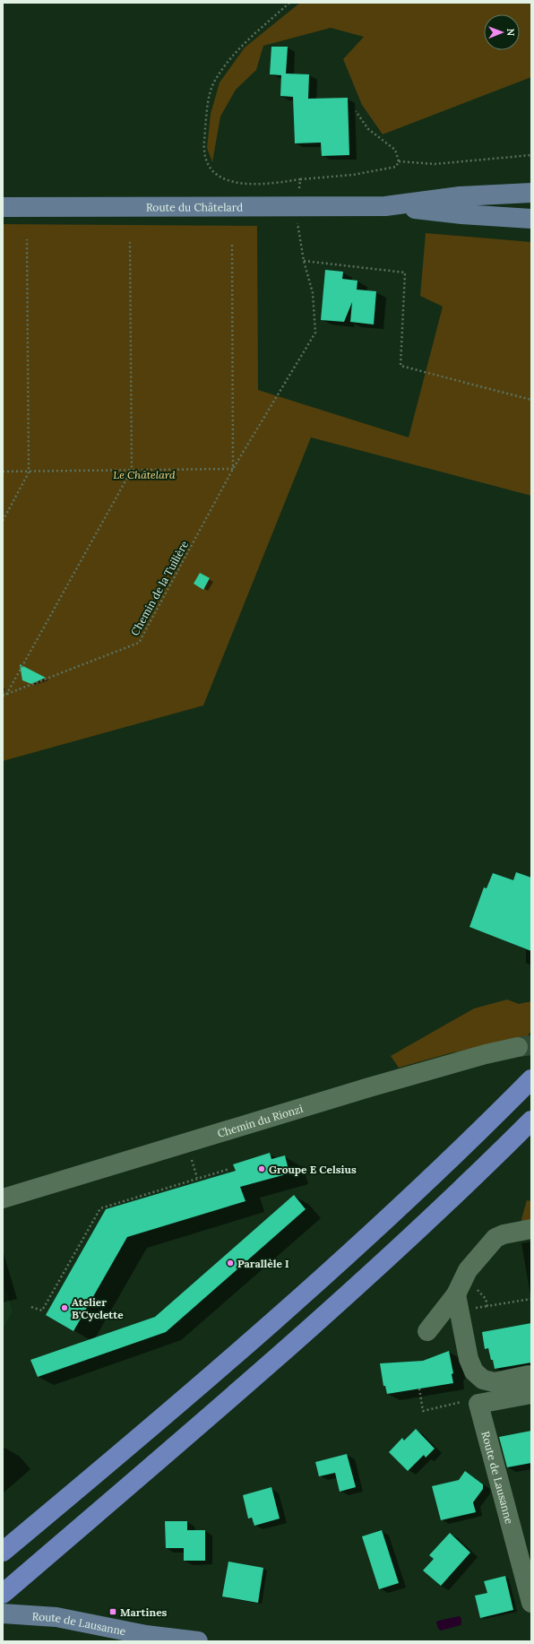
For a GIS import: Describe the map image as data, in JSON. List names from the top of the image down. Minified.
{"streets":{"main road":["Route du Châtelard","Route de Lausanne"],"street":["Chemin du Rionzi"],"path":["Chemin de la Tuilière"]},"crossings":[["Route du Châtelard","Chemin de la Tuilière"]],"parks":["Le Châtelard"],"places":{"other":["Groupe E Celsius","Parallèle I","Atelier B'Cyclette"],"transit":["Martines"]},"north":"right"}
